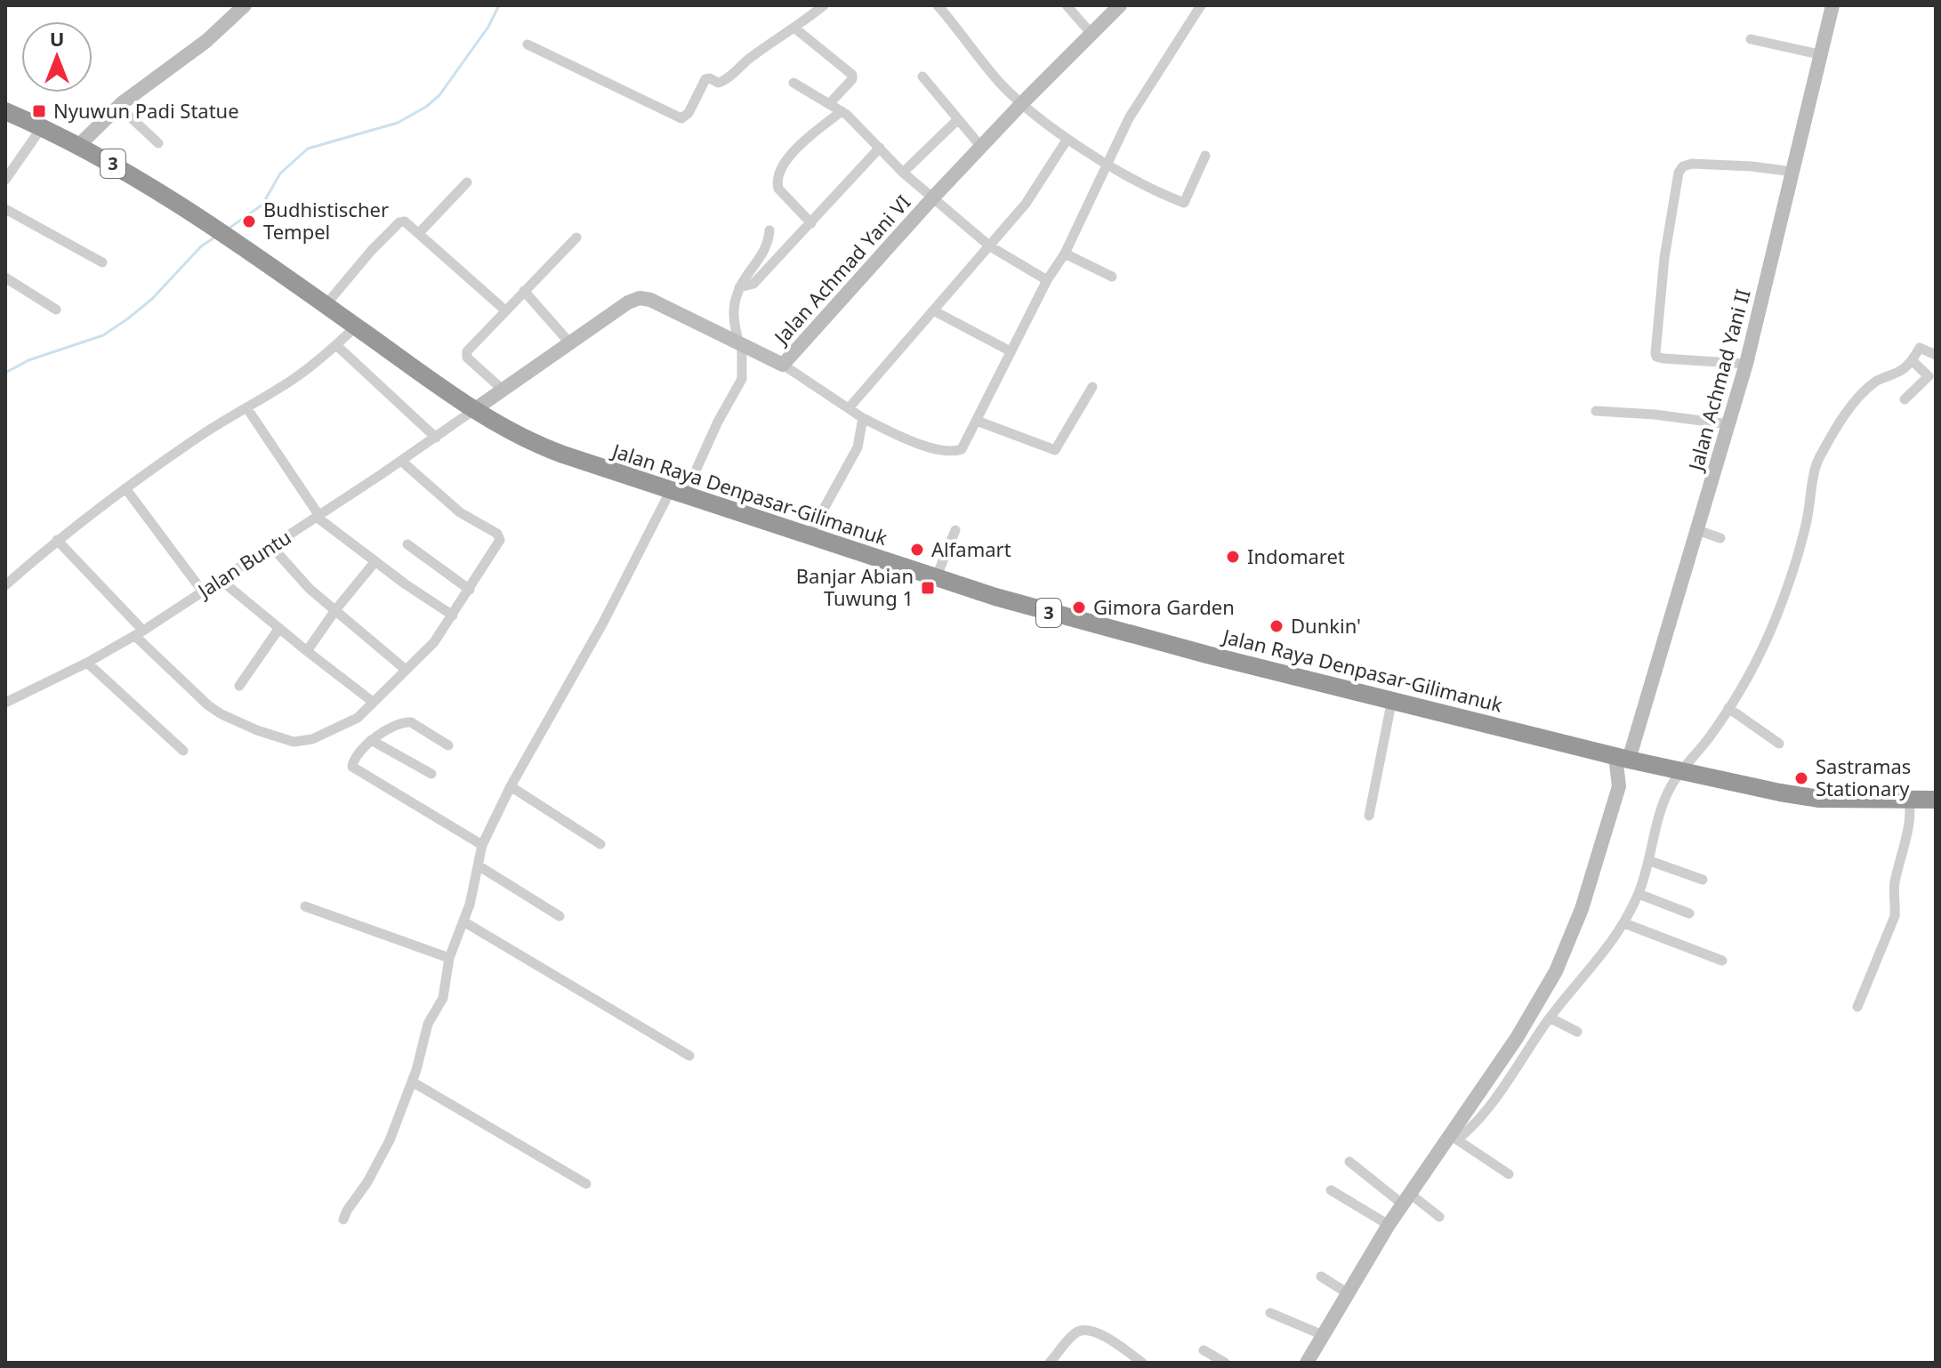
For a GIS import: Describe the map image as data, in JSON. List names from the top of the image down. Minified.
{"streets":{"highway":["3","Jalan Raya Denpasar-Gilimanuk"],"street":["Jalan Achmad Yani VI","Jalan Achmad Yani II","Jalan Buntu"]},"crossings":[["Jalan Achmad Yani VI","Jalan Raya Denpasar-Gilimanuk"],["Jalan Achmad Yani VI","Jalan Buntu"],["Jalan Achmad Yani II","Jalan Raya Denpasar-Gilimanuk"],["Jalan Raya Denpasar-Gilimanuk","Jalan Buntu"]],"places":{"transit":["Nyuwun Padi Statue","Banjar Abian Tuwung 1"],"other":["Budhistischer Tempel","Alfamart","Indomaret","Gimora Garden","Dunkin'","Sastramas Stationary"]},"north":"top"}
